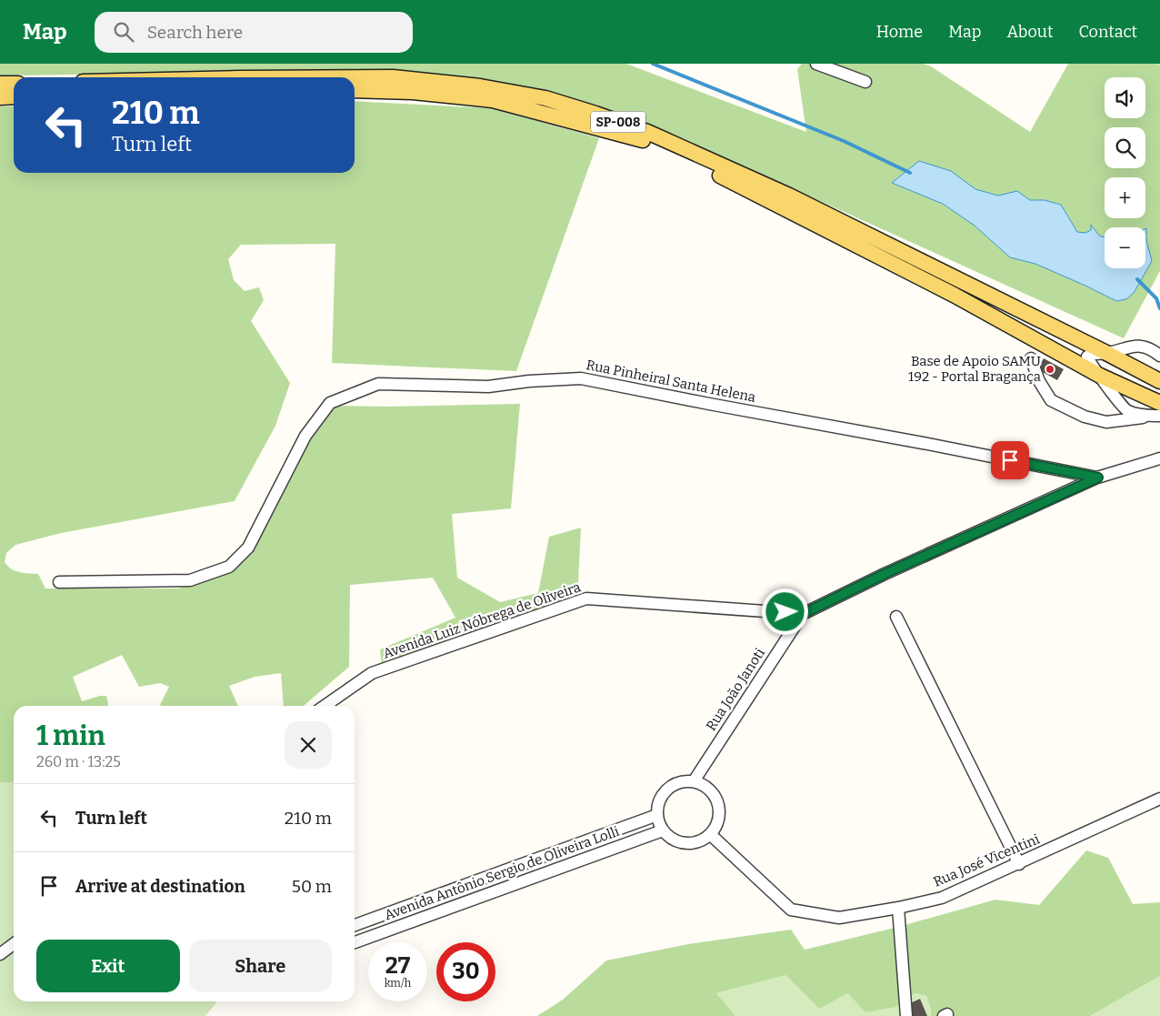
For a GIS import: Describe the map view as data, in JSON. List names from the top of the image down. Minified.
{"streets":{"main road":["SP-008"],"street":["Rua Pinheiral Santa Helena","Avenida Luiz Nóbrega de Oliveira","Rua João Janoti","Rua José Vicentini","Avenida Antônio Sergio de Oliveira Lolli"]},"crossings":[["Avenida Luiz Nóbrega de Oliveira","Rua João Janoti"],["Rua João Janoti","Rua José Vicentini"],["Rua João Janoti","Avenida Antônio Sergio de Oliveira Lolli"],["Rua José Vicentini","Avenida Antônio Sergio de Oliveira Lolli"]],"places":["Base de Apoio SAMU 192 - Portal Bragança"],"page":{"header":"Map","search":"Search here","nav":["Home","Map","About","Contact"],"map_buttons":["+","−"],"turn":["210 m","Turn left"],"heading":["1 min","260 m · 13:25"],"list":[{"name":"Turn left","value":"210 m"},{"name":"Arrive at destination","value":"50 m"}],"buttons":["Exit","Share"],"speed":"27 km/h","limit":"30"}}
